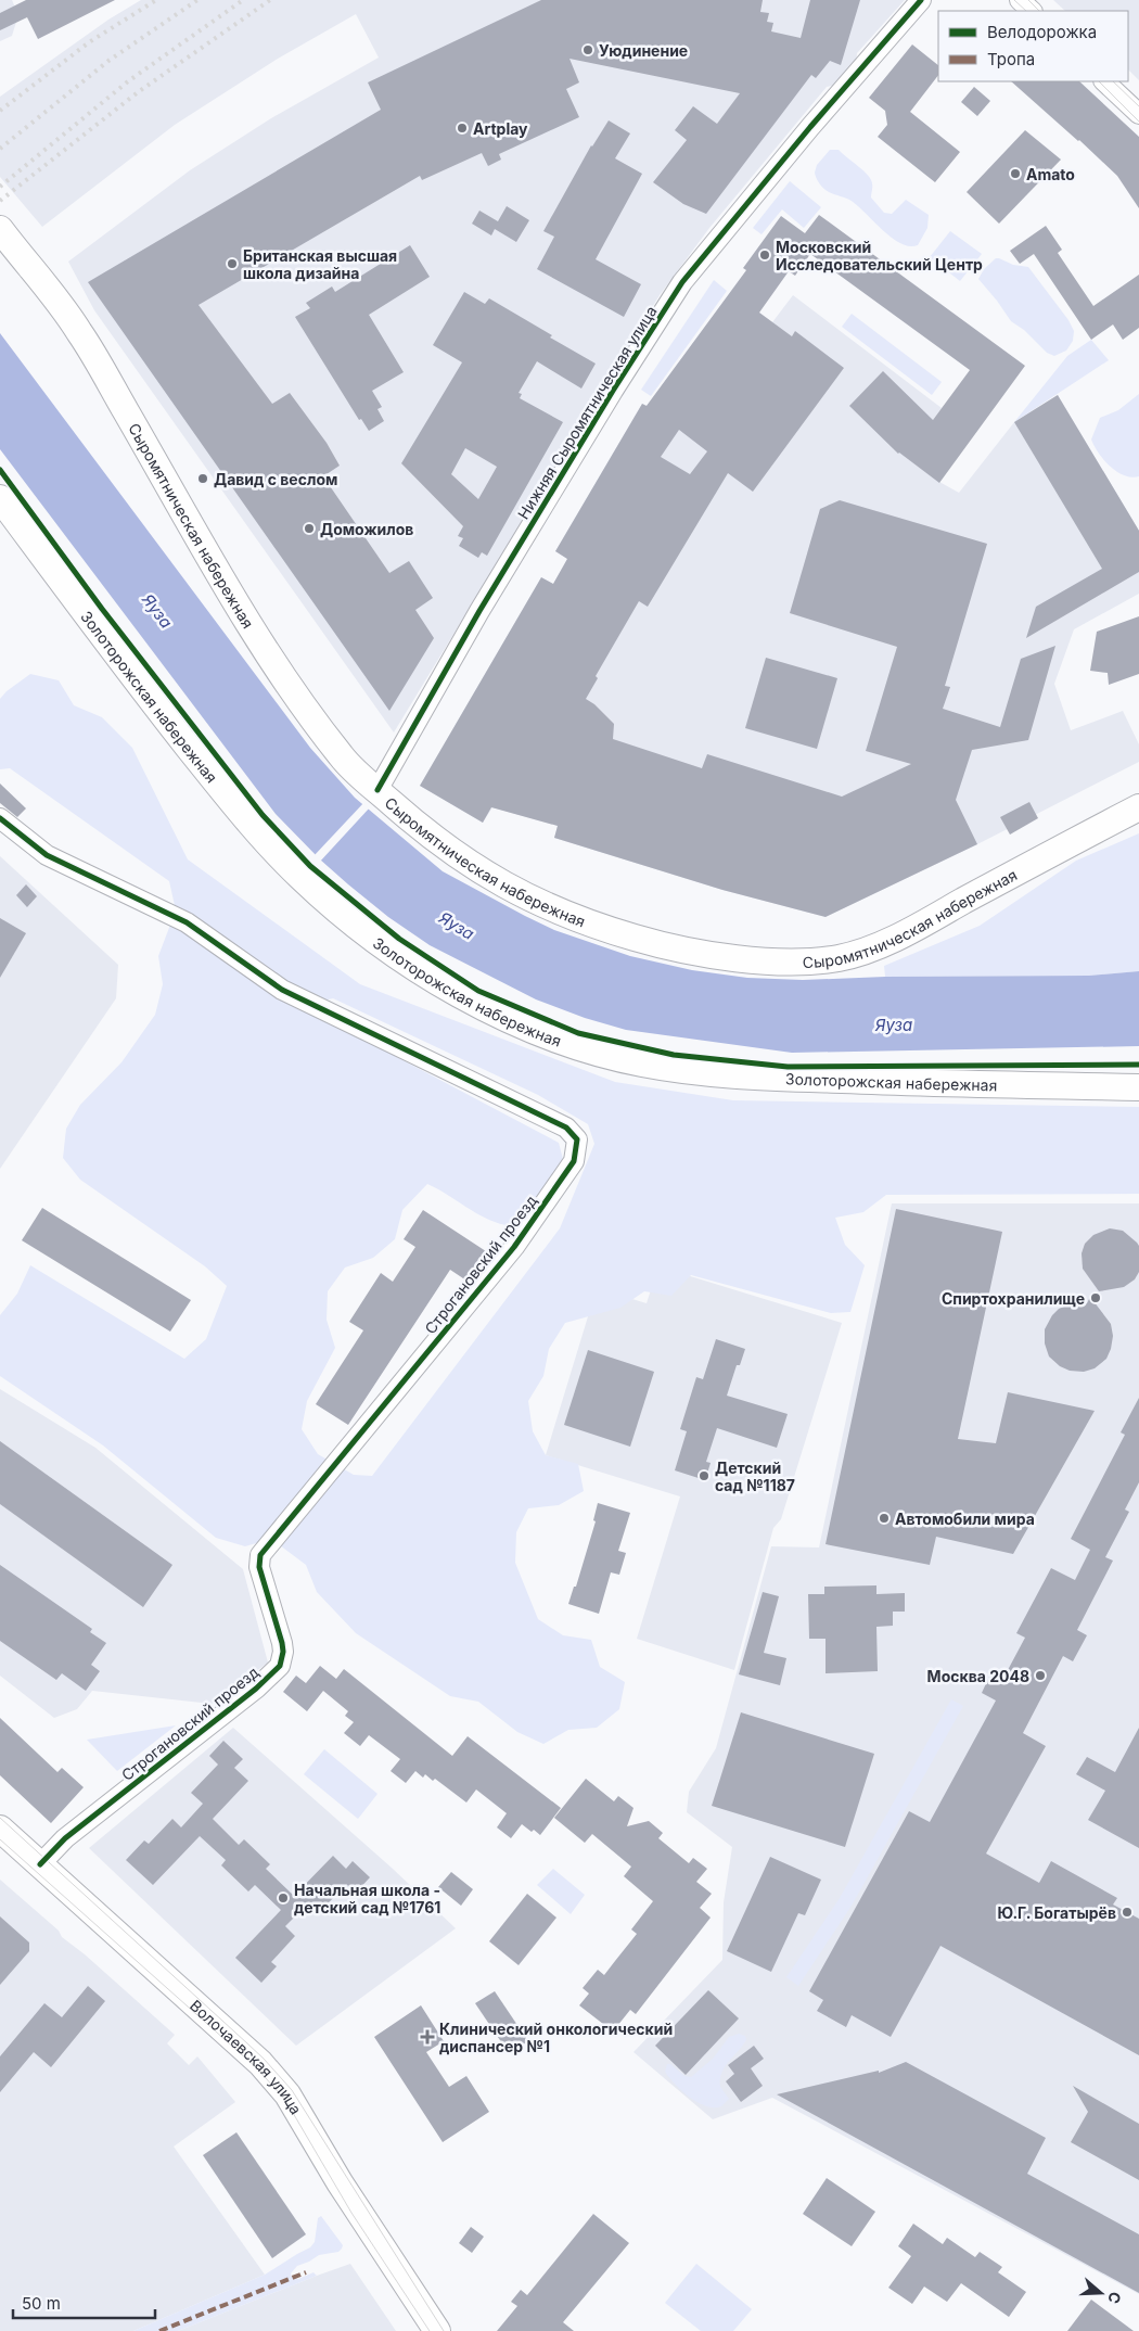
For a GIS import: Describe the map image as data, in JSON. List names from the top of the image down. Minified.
{"streets":{"main road":["Сыромятническая набережная","Золоторожская набережная","Волочаевская улица"],"street":["Нижняя Сыромятническая улица","Строгановский проезд"]},"crossings":[["Нижняя Сыромятническая улица","Сыромятническая набережная"],["Строгановский проезд","Волочаевская улица"]],"water":["Яуза"],"places":{"other":["Уюдинение","Artplay","Amato","Московский Исследовательский Центр","Британская высшая школа дизайна","Давид с веслом","Доможилов","Спиртохранилище","Детский сад №1187","Автомобили мира","Москва 2048","Начальная школа - детский сад №1761","Ю.Г. Богатырёв"],"health":["Клинический онкологический диспансер №1"]},"legend":["Велодорожка","Тропа"],"scale_bar":"50 m","north":"right"}
